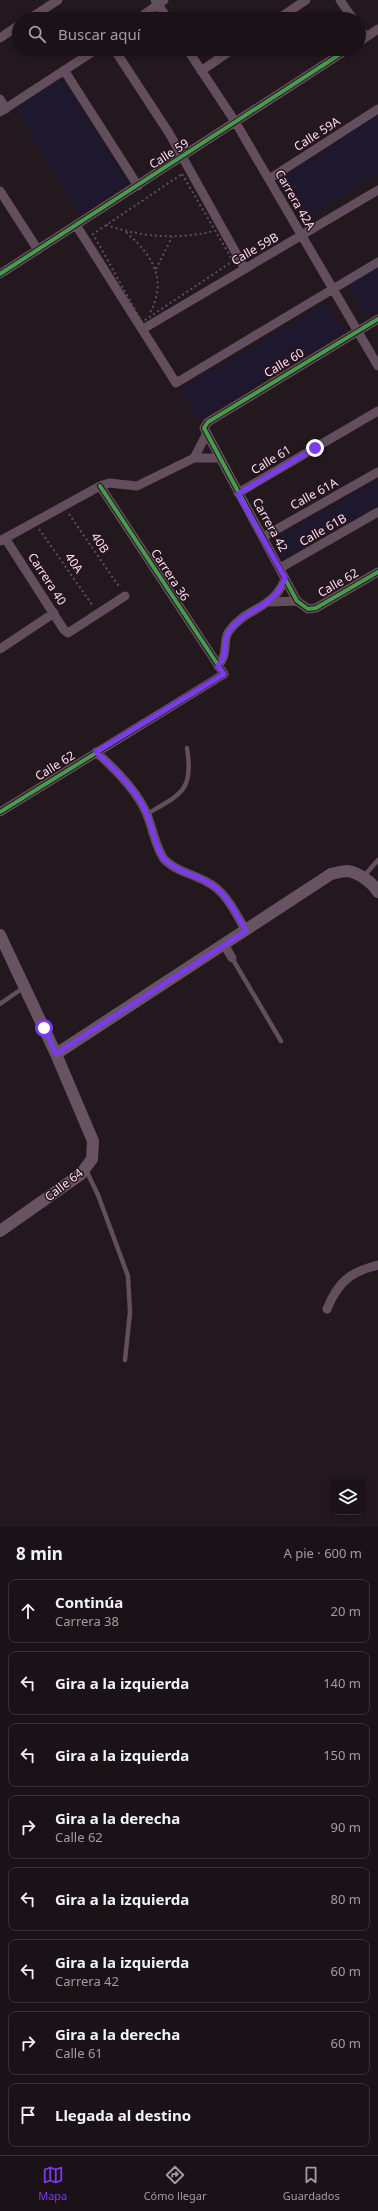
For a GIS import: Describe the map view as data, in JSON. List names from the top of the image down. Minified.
{"streets":{"main road":["Calle 64"],"street":["Calle 59A","Calle 59","Carrera 42A","Calle 59B","Calle 60","Calle 61","Calle 61A","Carrera 42","Calle 61B","Carrera 36","Carrera 40","Calle 62"],"path":["40B","40A"]},"crossings":[["Calle 59A","Carrera 42A"],["Calle 59","Carrera 42A"],["Carrera 42A","Calle 59B"],["Carrera 42A","Calle 60"],["Calle 60","Carrera 42"],["Calle 61","Carrera 42"],["Calle 61A","Carrera 42"],["Carrera 42","Calle 61B"],["Carrera 42","Calle 62"],["40A","Carrera 40"],["Carrera 36","Calle 62"]],"page":{"search":"Buscar aquí","heading":["8 min","A pie · 600 m"],"list":[["Continúa","Carrera 38","20 m"],["Gira a la izquierda","140 m"],["Gira a la izquierda","150 m"],["Gira a la derecha","Calle 62","90 m"],["Gira a la izquierda","80 m"],["Gira a la izquierda","Carrera 42","60 m"],["Gira a la derecha","Calle 61","60 m"],"Llegada al destino"],"nav":["Mapa","Cómo llegar","Guardados"]}}
